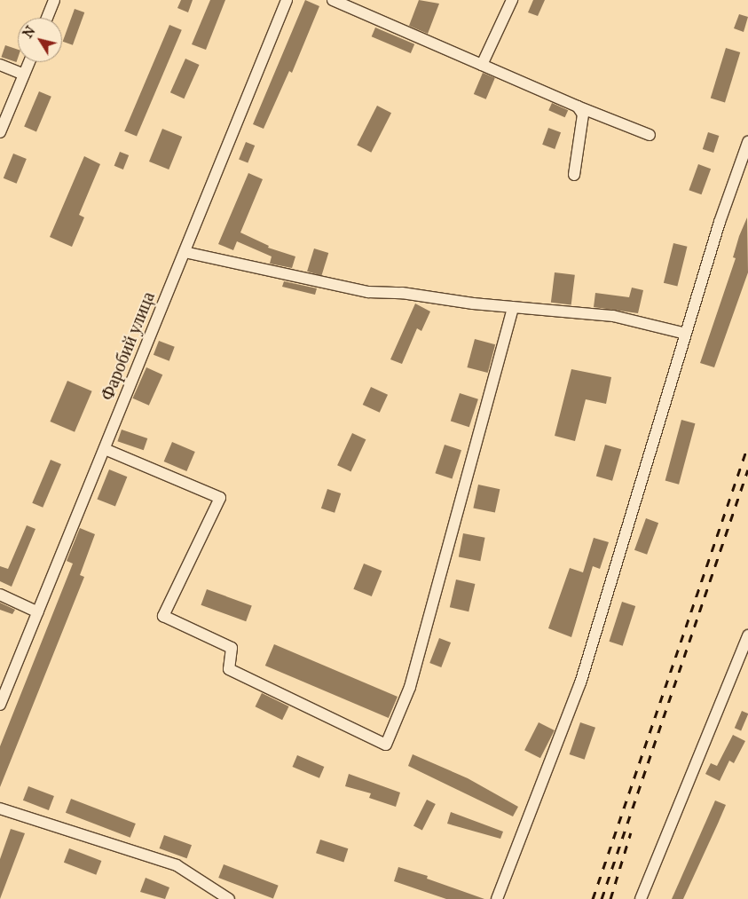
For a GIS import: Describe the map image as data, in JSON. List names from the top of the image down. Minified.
{"streets":{"street":["Фаробий улица"]},"north":"top left"}
